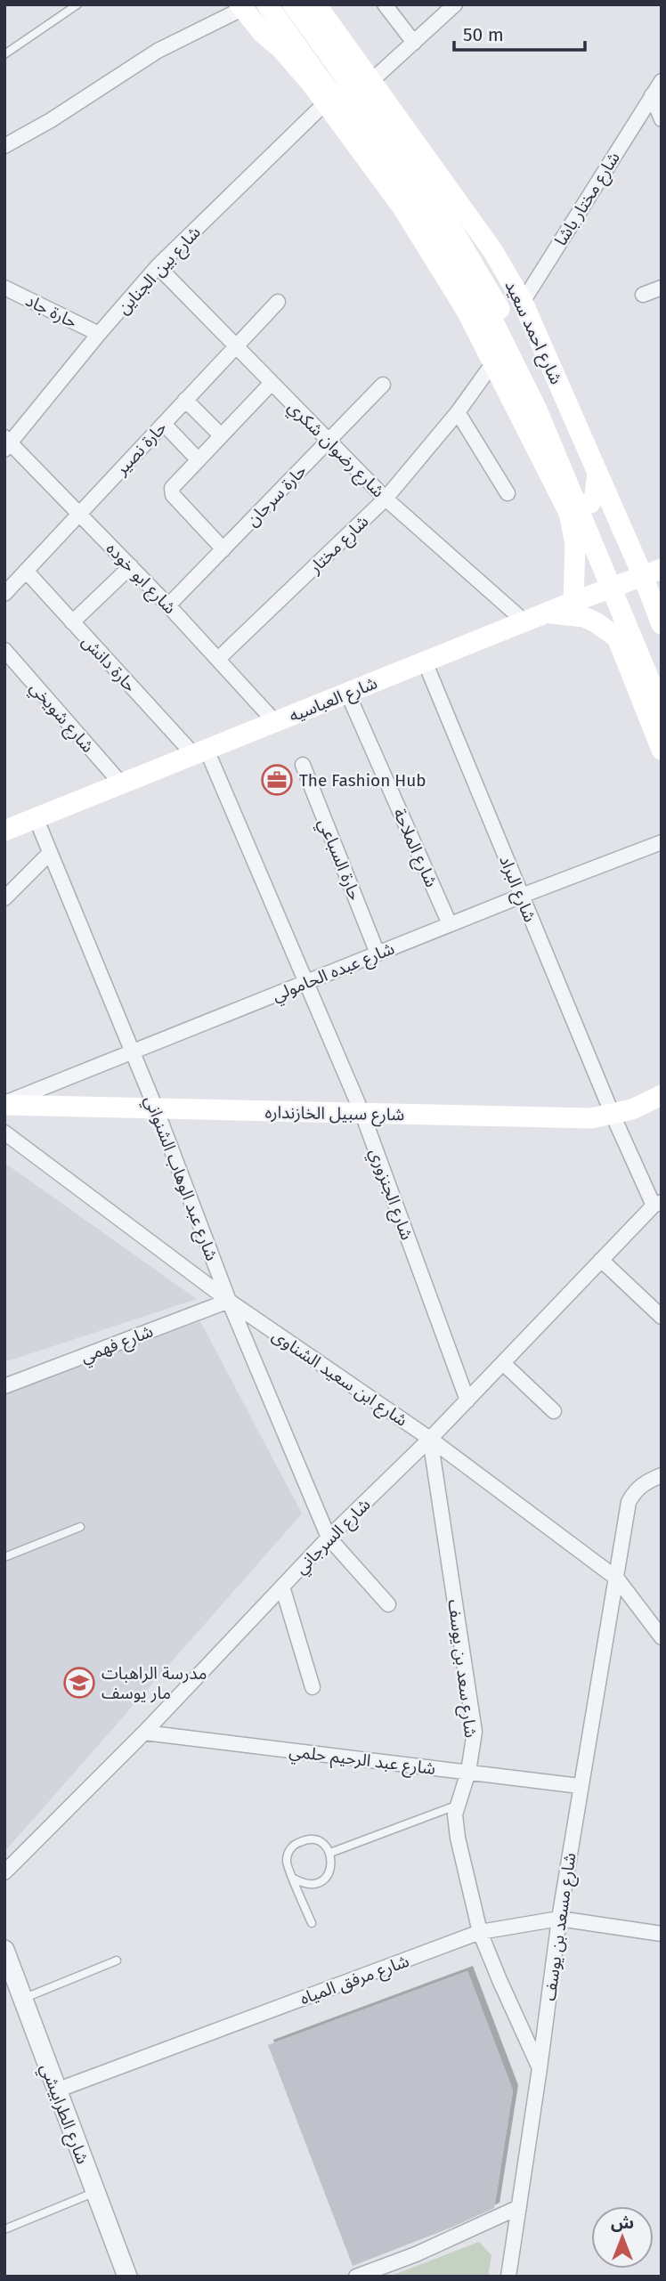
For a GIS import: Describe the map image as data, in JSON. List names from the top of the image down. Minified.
{"streets":{"main road":["شارع احمد سعيد","شارع العباسيه","شارع سبيل الخازنداره"],"street":["شارع مختار باشا","شارع بين الجناين","حارة جاد","حارة نصير","شارع رضوان شكري","حارة سرحان","شارع مختار","شارع ابو خوده","حارة دانش","شارع شويخي","شارع الملاحة","حارة السباعي","شارع البراد","شارع عبده الحامولي","شارع عبد الوهاب الشنواني","شارع الجنزوري","شارع فهمي","شارع ابن سعيد الشناوى","شارع السرجاني","شارع سعد بن يوسف","شارع عبد الرحيم حلمي","شارع مسعد بن يوسف","شارع مرفق المياه","شارع الطرابيشي"]},"crossings":[["شارع مختار باشا","شارع احمد سعيد"],["شارع بين الجناين","حارة جاد"],["شارع بين الجناين","شارع رضوان شكري"],["شارع بين الجناين","شارع ابو خوده"],["شارع احمد سعيد","شارع العباسيه"],["حارة نصير","شارع رضوان شكري"],["حارة نصير","شارع ابو خوده"],["حارة نصير","حارة دانش"],["شارع رضوان شكري","حارة سرحان"],["شارع رضوان شكري","شارع مختار"],["شارع رضوان شكري","شارع العباسيه"],["حارة سرحان","شارع ابو خوده"],["شارع مختار","شارع ابو خوده"],["شارع ابو خوده","شارع العباسيه"],["حارة دانش","شارع العباسيه"],["حارة دانش","شارع الجنزوري"],["شارع العباسيه","شارع شويخي"],["شارع العباسيه","شارع البراد"],["شارع العباسيه","شارع عبد الوهاب الشنواني"],["شارع العباسيه","شارع الجنزوري"],["شارع الملاحة","شارع عبده الحامولي"],["حارة السباعي","شارع عبده الحامولي"],["شارع البراد","شارع عبده الحامولي"],["شارع البراد","شارع سبيل الخازنداره"],["شارع البراد","شارع السرجاني"],["شارع عبده الحامولي","شارع سبيل الخازنداره"],["شارع عبده الحامولي","شارع عبد الوهاب الشنواني"],["شارع عبده الحامولي","شارع الجنزوري"],["شارع سبيل الخازنداره","شارع عبد الوهاب الشنواني"],["شارع سبيل الخازنداره","شارع الجنزوري"],["شارع عبد الوهاب الشنواني","شارع فهمي"],["شارع عبد الوهاب الشنواني","شارع ابن سعيد الشناوى"],["شارع عبد الوهاب الشنواني","شارع السرجاني"],["شارع الجنزوري","شارع السرجاني"],["شارع فهمي","شارع ابن سعيد الشناوى"],["شارع ابن سعيد الشناوى","شارع السرجاني"],["شارع ابن سعيد الشناوى","شارع سعد بن يوسف"],["شارع ابن سعيد الشناوى","شارع مسعد بن يوسف"],["شارع السرجاني","شارع سعد بن يوسف"],["شارع السرجاني","شارع عبد الرحيم حلمي"],["شارع سعد بن يوسف","شارع عبد الرحيم حلمي"],["شارع سعد بن يوسف","شارع مسعد بن يوسف"],["شارع سعد بن يوسف","شارع مرفق المياه"],["شارع عبد الرحيم حلمي","شارع مسعد بن يوسف"],["شارع مسعد بن يوسف","شارع مرفق المياه"],["شارع مرفق المياه","شارع الطرابيشي"]],"places":{"office":["The Fashion Hub"],"school or university":["مدرسة الراهبات مار يوسف"]},"scale_bar":"50 m","north":"top"}
